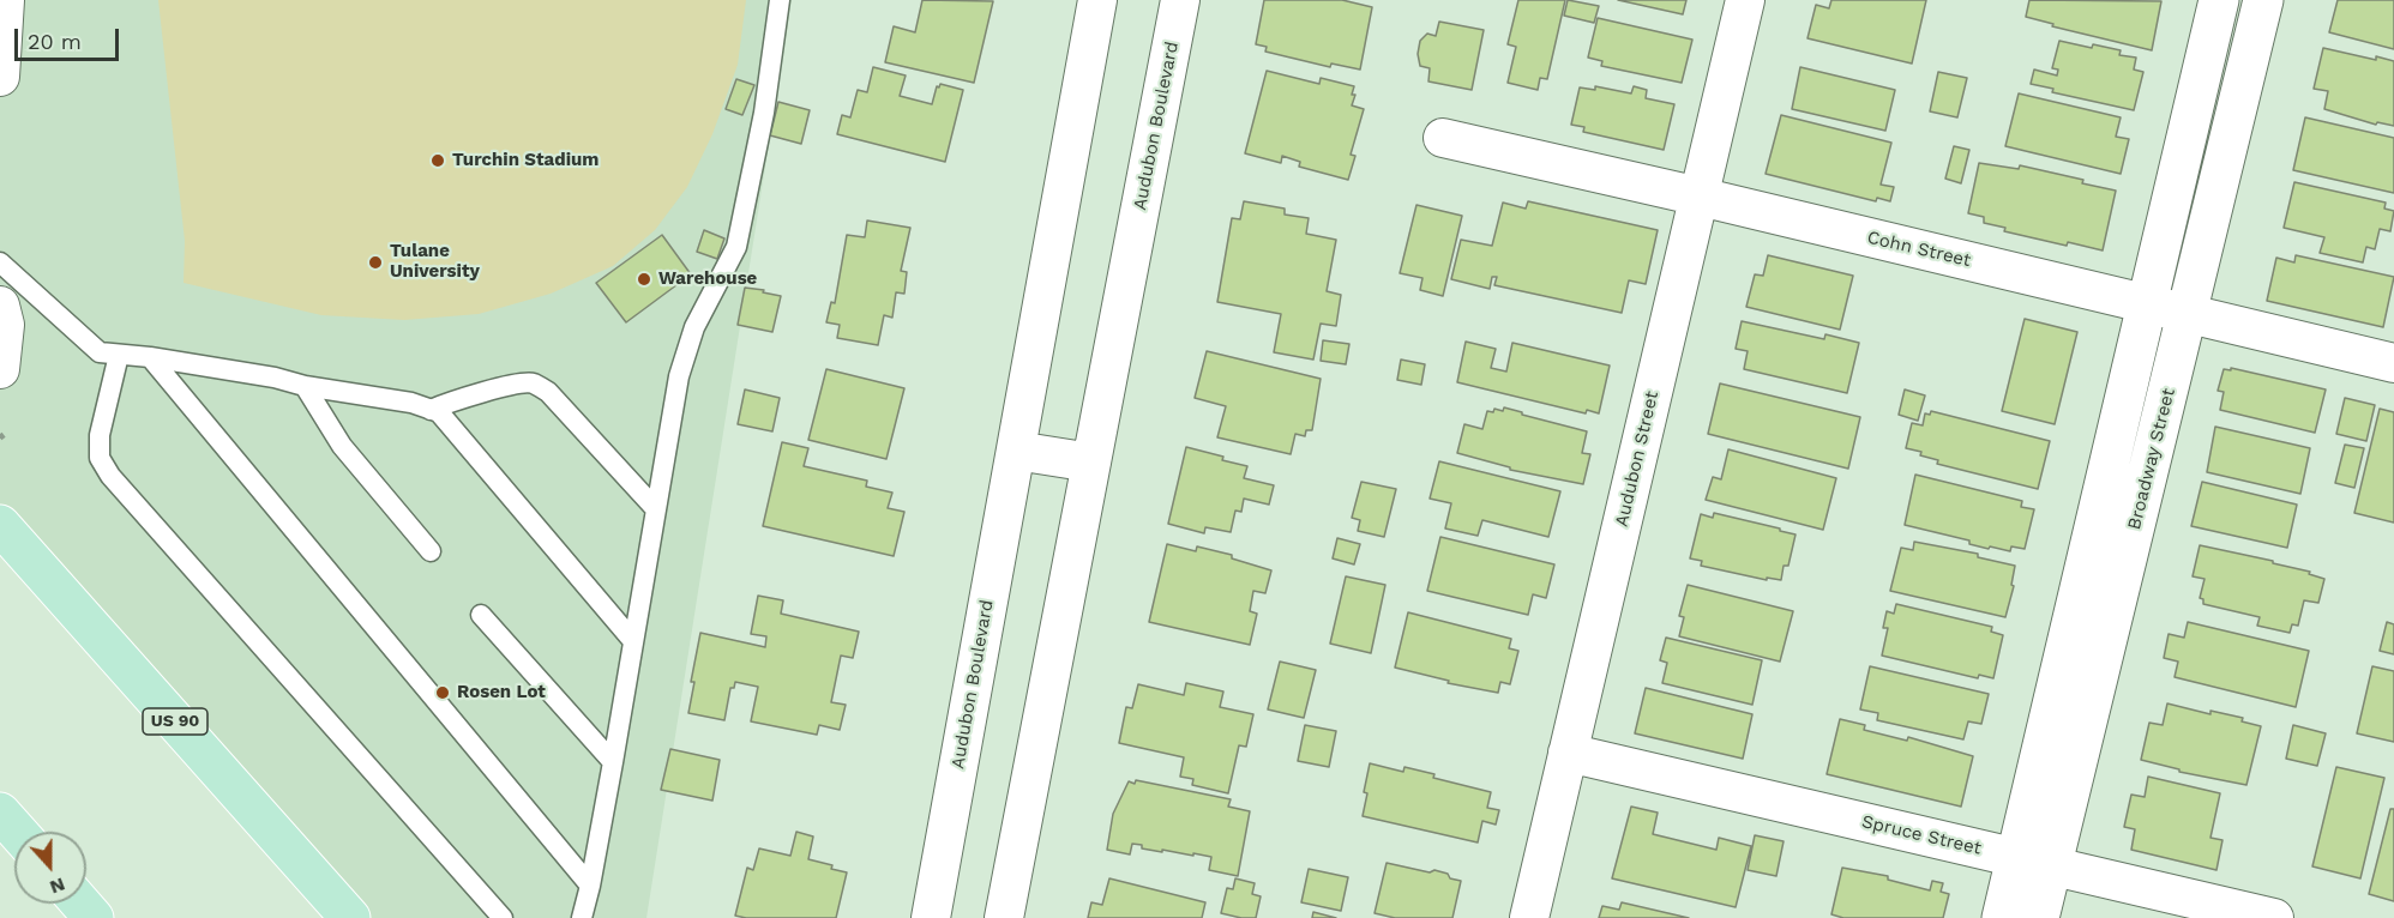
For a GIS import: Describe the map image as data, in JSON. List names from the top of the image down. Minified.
{"streets":{"main road":["US 90"],"street":["Audubon Boulevard","Cohn Street","Audubon Street","Broadway Street","Spruce Street"]},"crossings":[["Cohn Street","Audubon Street"],["Cohn Street","Broadway Street"],["Audubon Street","Spruce Street"],["Broadway Street","Spruce Street"]],"places":["Turchin Stadium","Tulane University","Warehouse","Rosen Lot"],"scale_bar":"20 m","north":"bottom"}
